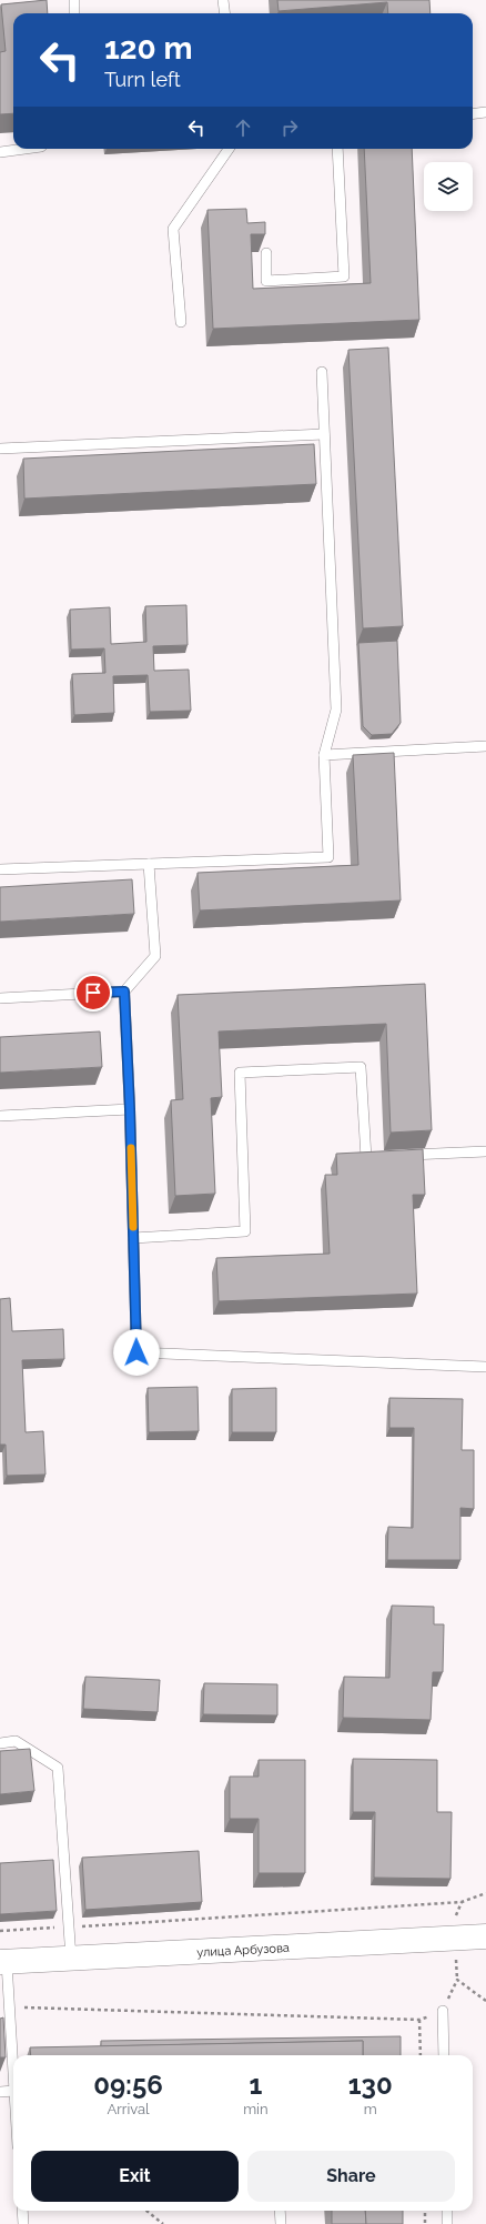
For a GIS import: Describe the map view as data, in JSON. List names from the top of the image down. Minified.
{"streets":{"street":["улица Арбузова"]},"page":{"turn":["120 m","Turn left"],"eta":["09:56","Arrival","1","min","130","m"],"buttons":["Exit","Share"]}}
